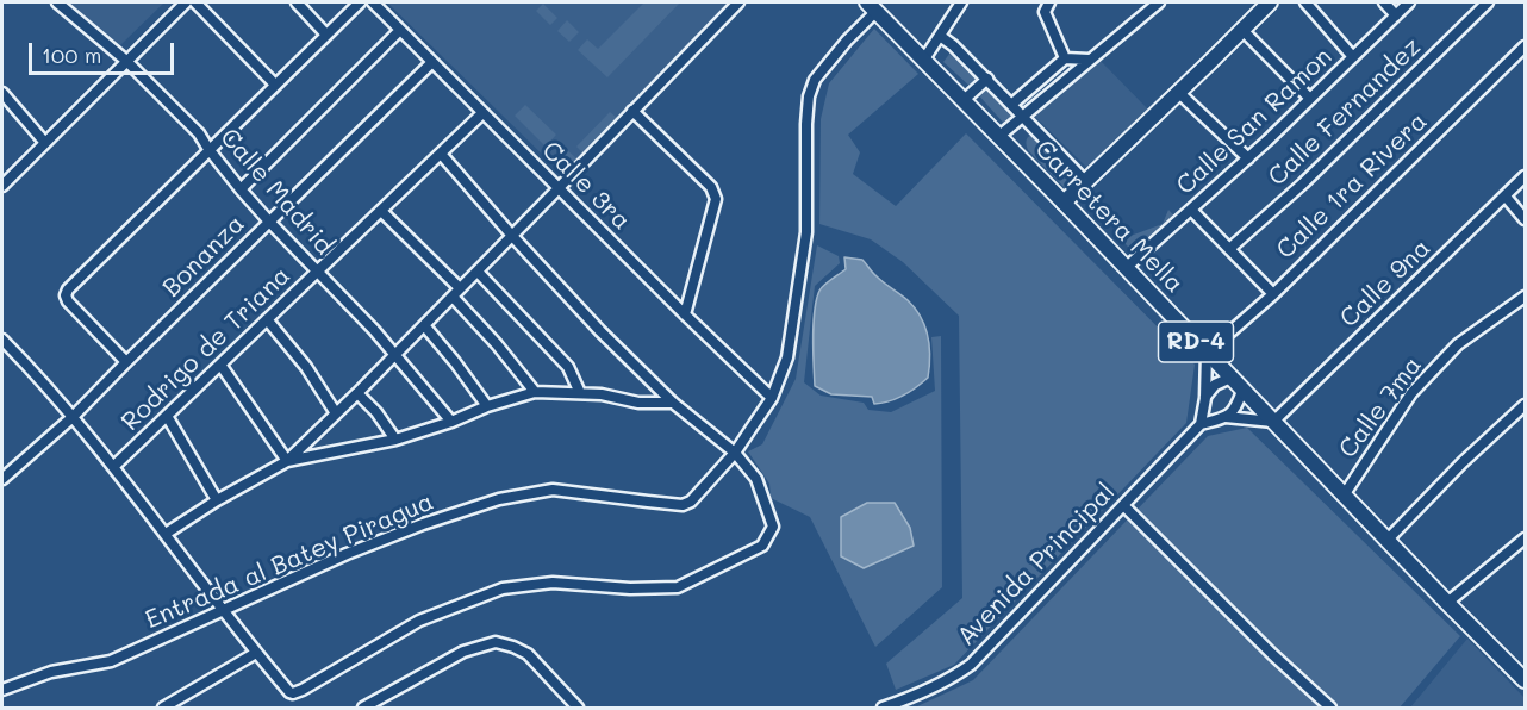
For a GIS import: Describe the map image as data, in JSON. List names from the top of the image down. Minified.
{"streets":{"main road":["Carretera Mella","RD-4"],"street":["Calle Fernandez","Calle San Ramon","Calle 3ra","Calle 1ra Rivera","Calle Madrid","Bonanza","Calle 9na","Rodrigo de Triana","Calle 7ma","Entrada al Batey Piragua","Avenida Principal"]},"crossings":[["Calle San Ramon","Carretera Mella"],["Calle 3ra","Bonanza"],["Calle 3ra","Rodrigo de Triana"],["Calle 3ra","Entrada al Batey Piragua"],["Calle 1ra Rivera","Carretera Mella"],["Calle Madrid","Bonanza"],["Calle Madrid","Rodrigo de Triana"],["Carretera Mella","Calle 9na"],["Carretera Mella","Calle 7ma"],["Carretera Mella","Entrada al Batey Piragua"]],"scale_bar":"100 m"}
